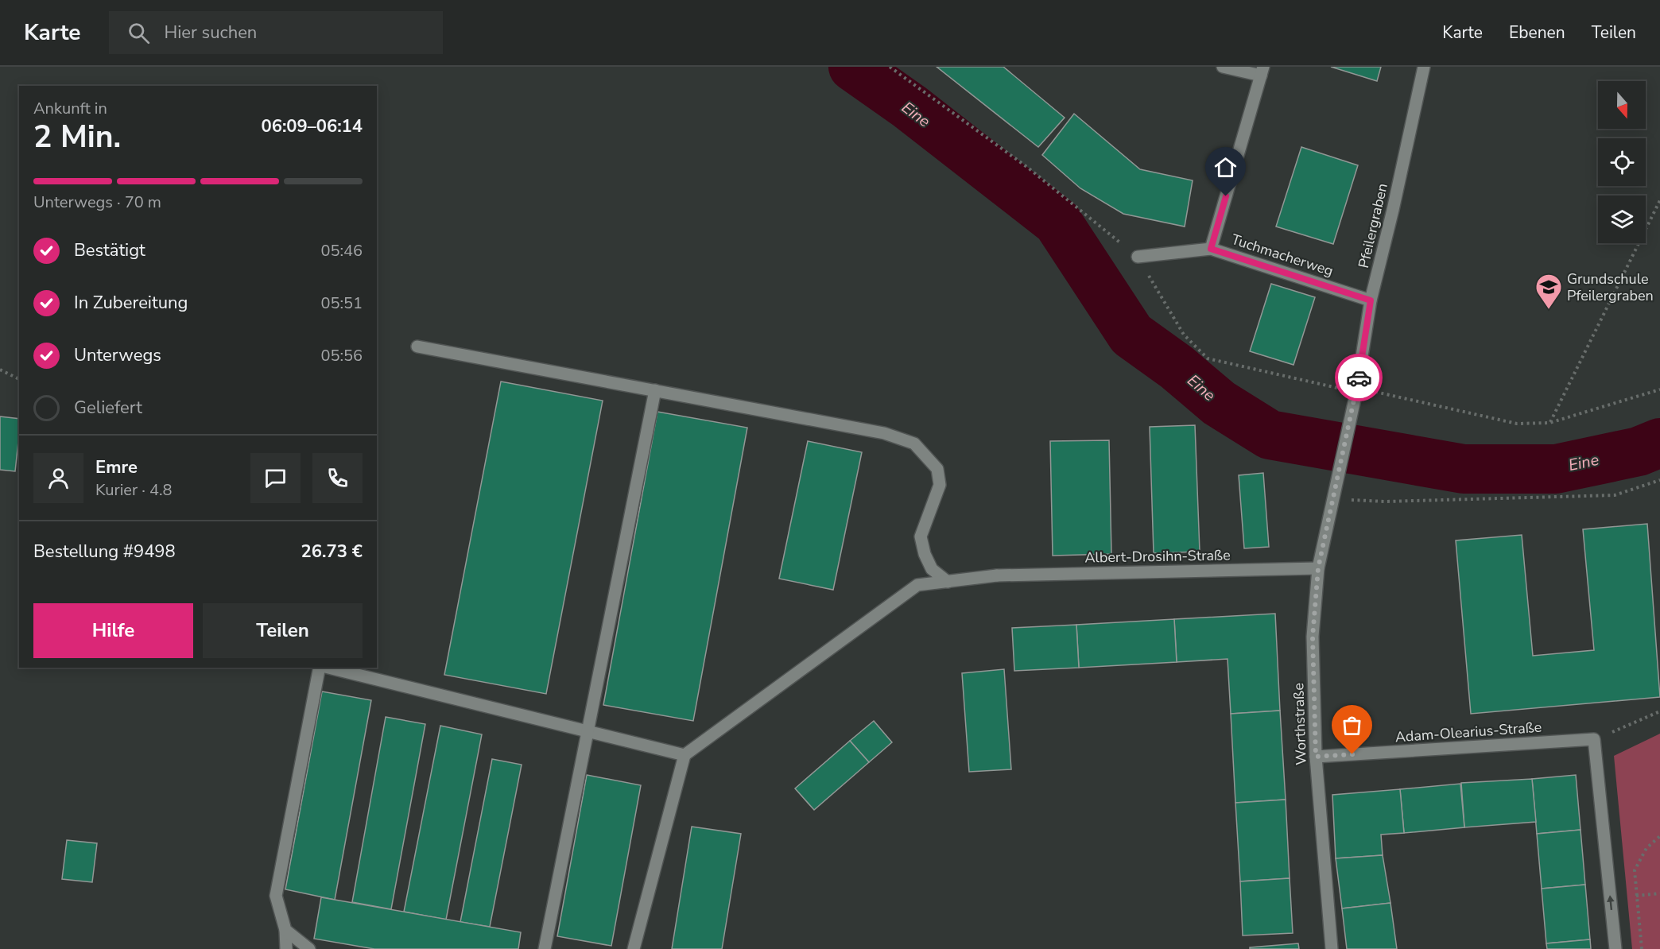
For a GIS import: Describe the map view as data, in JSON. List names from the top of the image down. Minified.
{"streets":{"street":["Pfeilergraben","Tuchmacherweg","Albert-Drosihn-Straße","Worthstraße","Adam-Olearius-Straße"]},"crossings":[["Pfeilergraben","Tuchmacherweg"],["Pfeilergraben","Worthstraße"],["Albert-Drosihn-Straße","Worthstraße"],["Worthstraße","Adam-Olearius-Straße"]],"water":["Eine"],"places":{"school or university":["Grundschule Pfeilergraben"]},"north":"bottom","page":{"header":"Karte","search":"Hier suchen","nav":["Karte","Ebenen","Teilen"],"heading":["2 Min.","Ankunft in","06:09–06:14"],"panel":["Emre","Kurier · 4.8","Bestellung #9498","26.73 €"],"bar":"Unterwegs · 70 m","list":[["Bestätigt","05:46"],["In Zubereitung","05:51"],["Unterwegs","05:56"],"Geliefert"],"buttons":["Hilfe","Teilen"]}}
